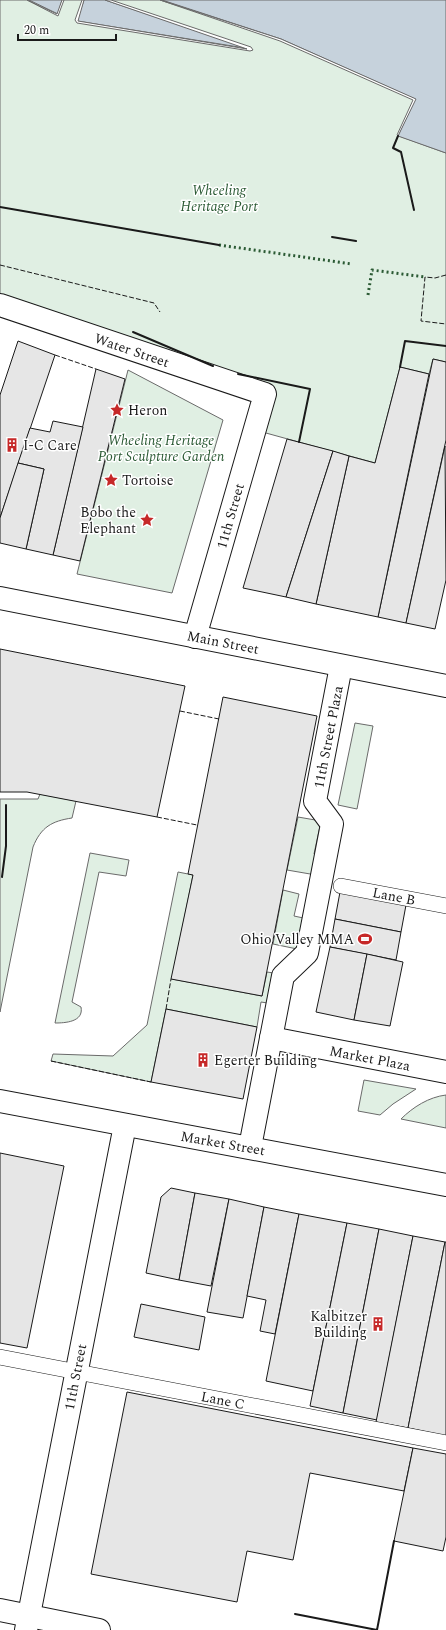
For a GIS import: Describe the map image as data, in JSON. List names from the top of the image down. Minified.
{"streets":{"street":["Water Street","11th Street","Main Street","11th Street Plaza","Market Plaza","Market Street"],"lane":["Lane B","Lane C"]},"crossings":[["Water Street","11th Street"],["11th Street","Main Street"],["11th Street","Market Street"],["11th Street","Lane C"],["Main Street","11th Street Plaza"],["11th Street Plaza","Market Plaza"],["11th Street Plaza","Market Street"]],"parks":["Wheeling Heritage Port","Wheeling Heritage Port Sculpture Garden"],"places":{"place":["Heron","Tortoise","Bobo the Elephant"],"building":["I-C Care","Egerter Building","Kalbitzer Building"],"sports":["Ohio Valley MMA"]},"scale_bar":"20 m"}
